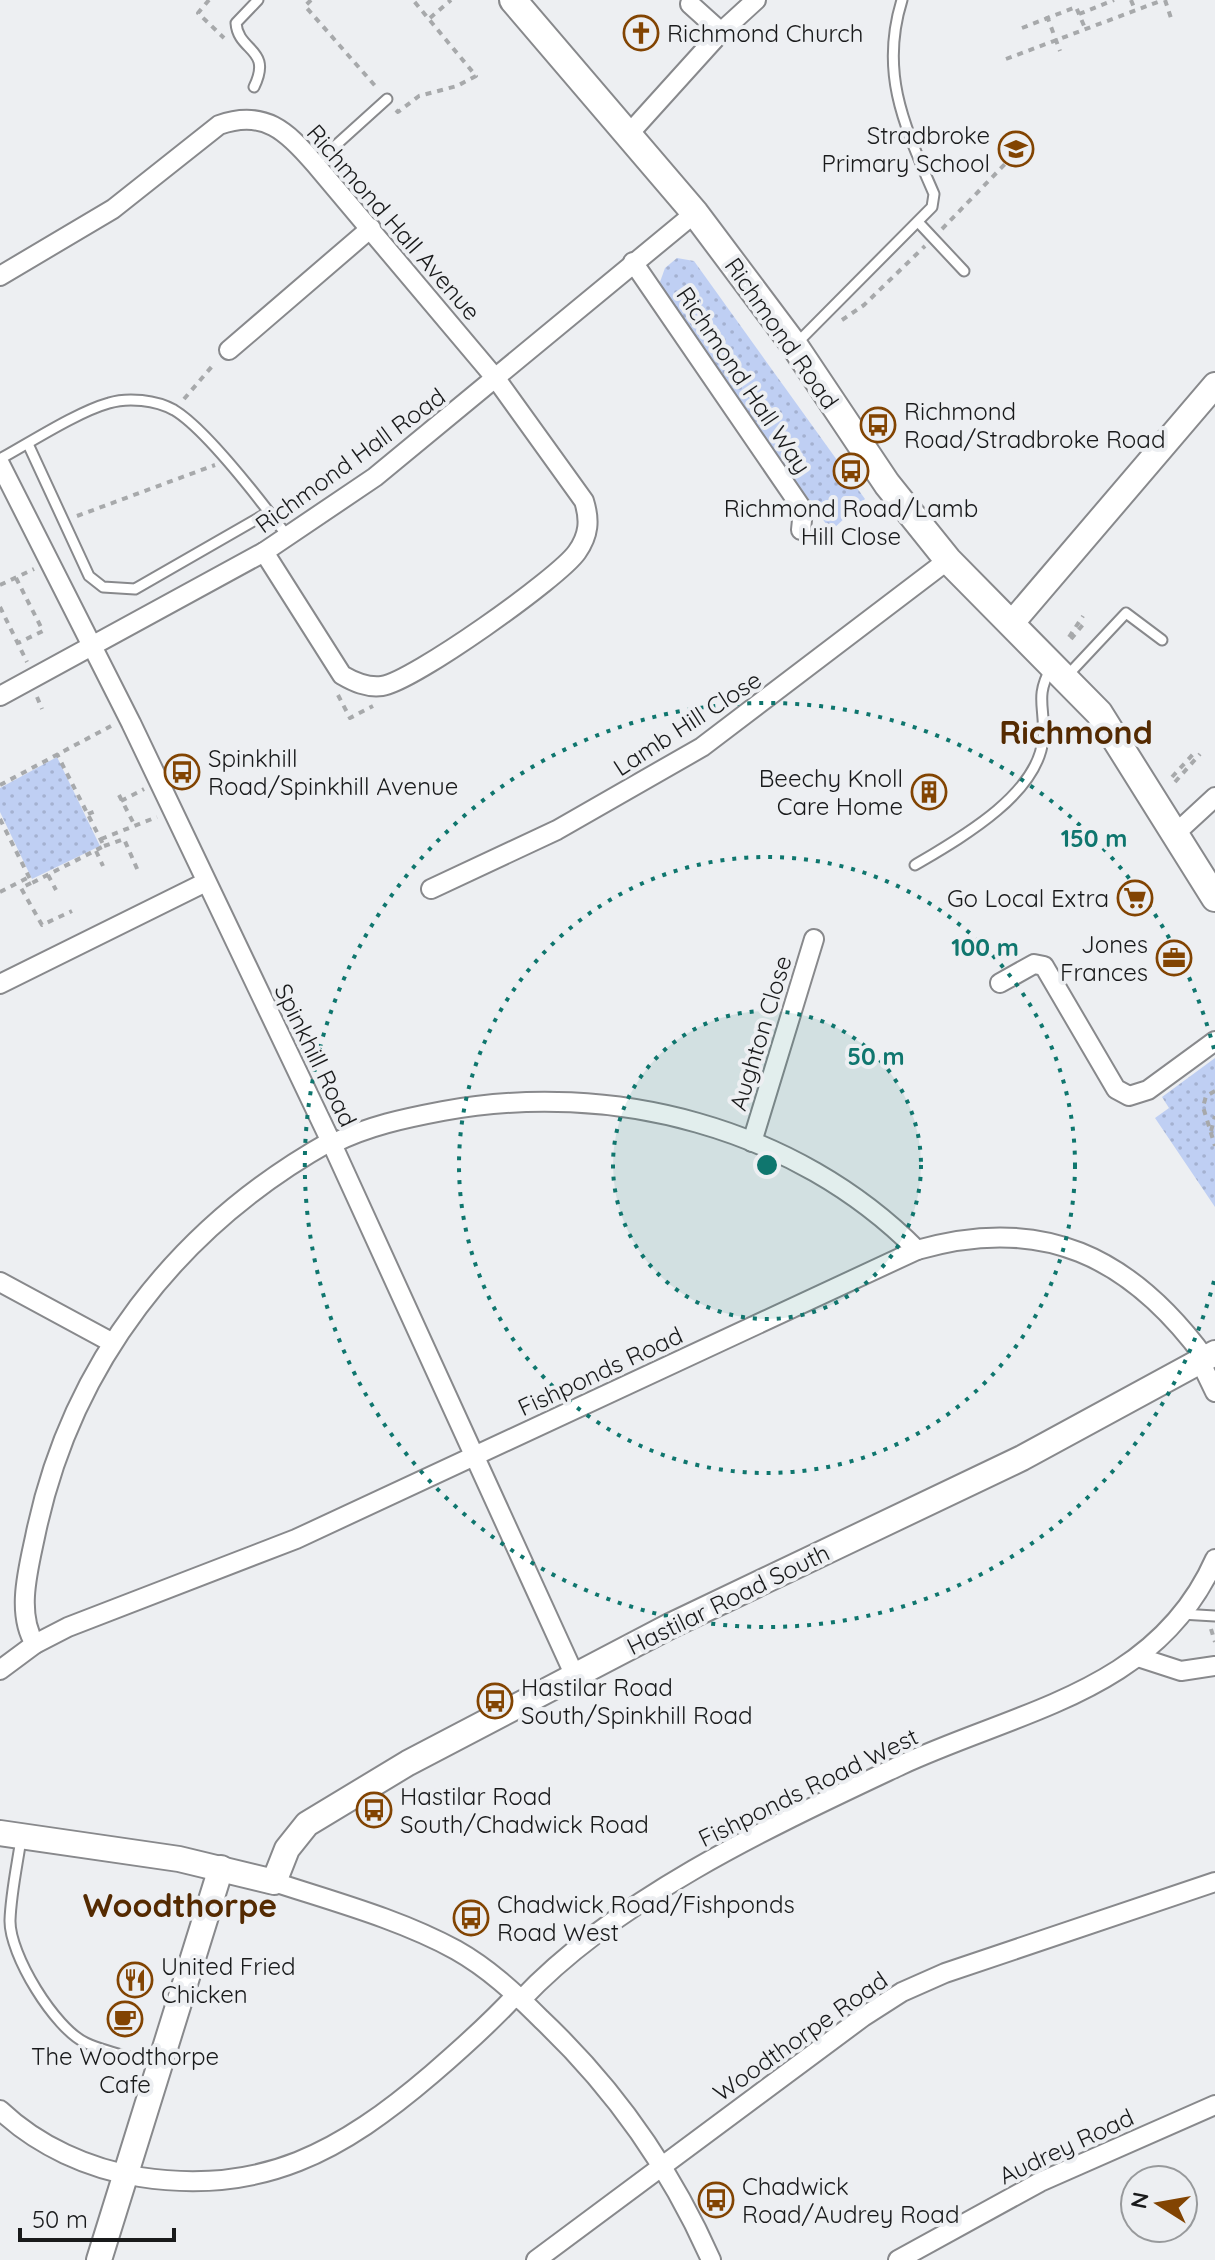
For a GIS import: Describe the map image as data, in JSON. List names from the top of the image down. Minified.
{"streets":{"main road":["Richmond Road"],"street":["Richmond Hall Avenue","Richmond Hall Way","Richmond Hall Road","Lamb Hill Close","Aughton Close","Spinkhill Road","Fishponds Road","Hastilar Road South","Fishponds Road West","Woodthorpe Road","Audrey Road"]},"crossings":[["Richmond Hall Avenue","Richmond Hall Road"],["Richmond Road","Richmond Hall Road"],["Richmond Road","Lamb Hill Close"],["Richmond Hall Way","Richmond Hall Road"],["Richmond Hall Road","Spinkhill Road"],["Spinkhill Road","Fishponds Road"],["Spinkhill Road","Hastilar Road South"],["Fishponds Road","Hastilar Road South"]],"districts":["Richmond","Woodthorpe"],"places":{"church":["Richmond Church"],"school or university":["Stradbroke Primary School"],"bus stop":["Richmond Road/Stradbroke Road","Richmond Road/Lamb Hill Close","Spinkhill Road/Spinkhill Avenue","Hastilar Road South/Spinkhill Road","Hastilar Road South/Chadwick Road","Chadwick Road/Fishponds Road West","Chadwick Road/Audrey Road"],"building":["Beechy Knoll Care Home"],"supermarket":["Go Local Extra"],"office":["Jones Frances"],"restaurant":["United Fried Chicken"],"cafe":["The Woodthorpe Cafe"]},"scale_bar":"50 m","north":"left","rings":["150 m","100 m","50 m"]}
